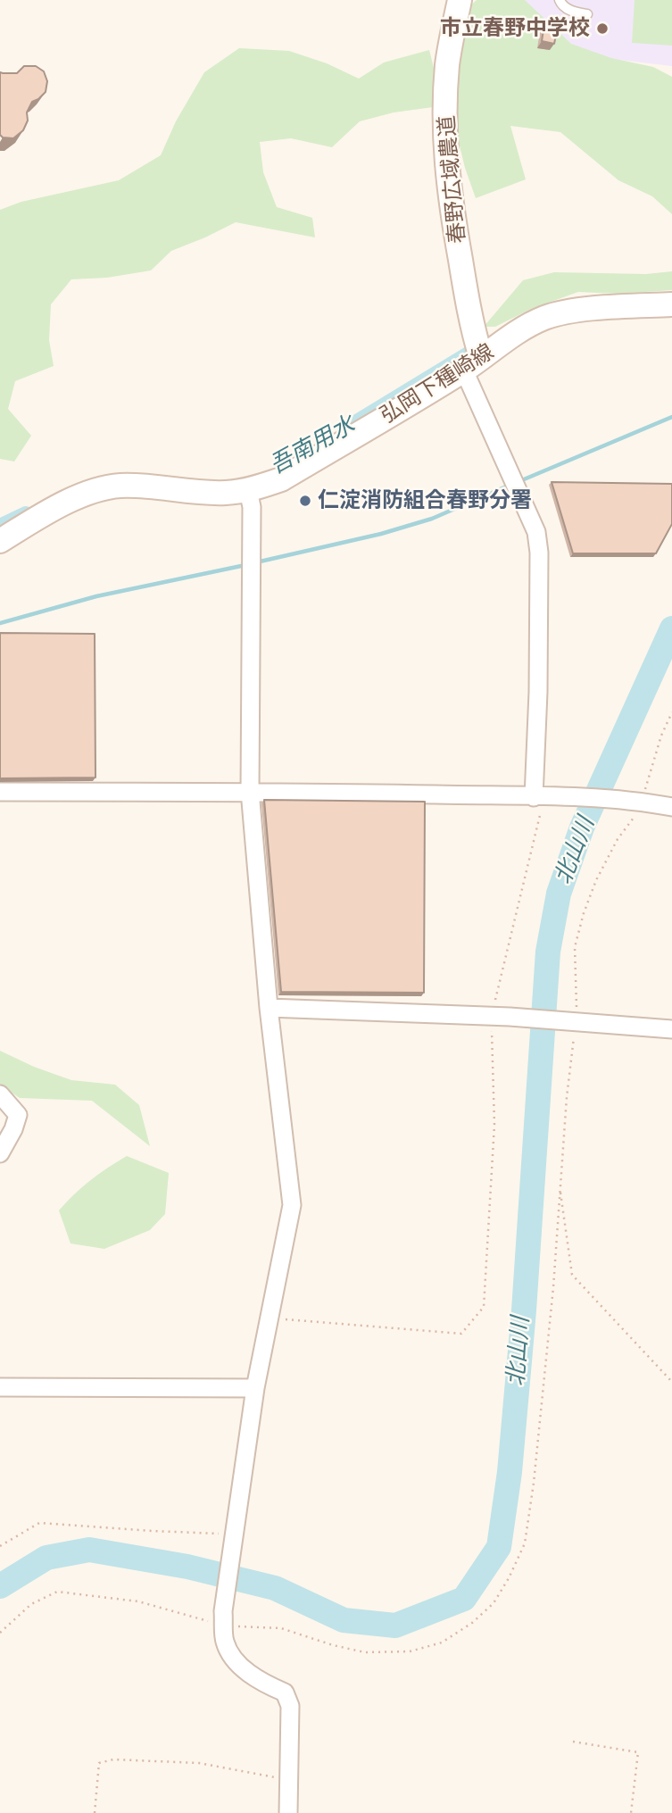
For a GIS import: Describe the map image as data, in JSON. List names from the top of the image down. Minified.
{"streets":{"main road":["春野広域農道","弘岡下種崎線"]},"crossings":[["春野広域農道","弘岡下種崎線"]],"water":["吾南用水","北山川"],"places":["市立春野中学校","仁淀消防組合春野分署"]}
